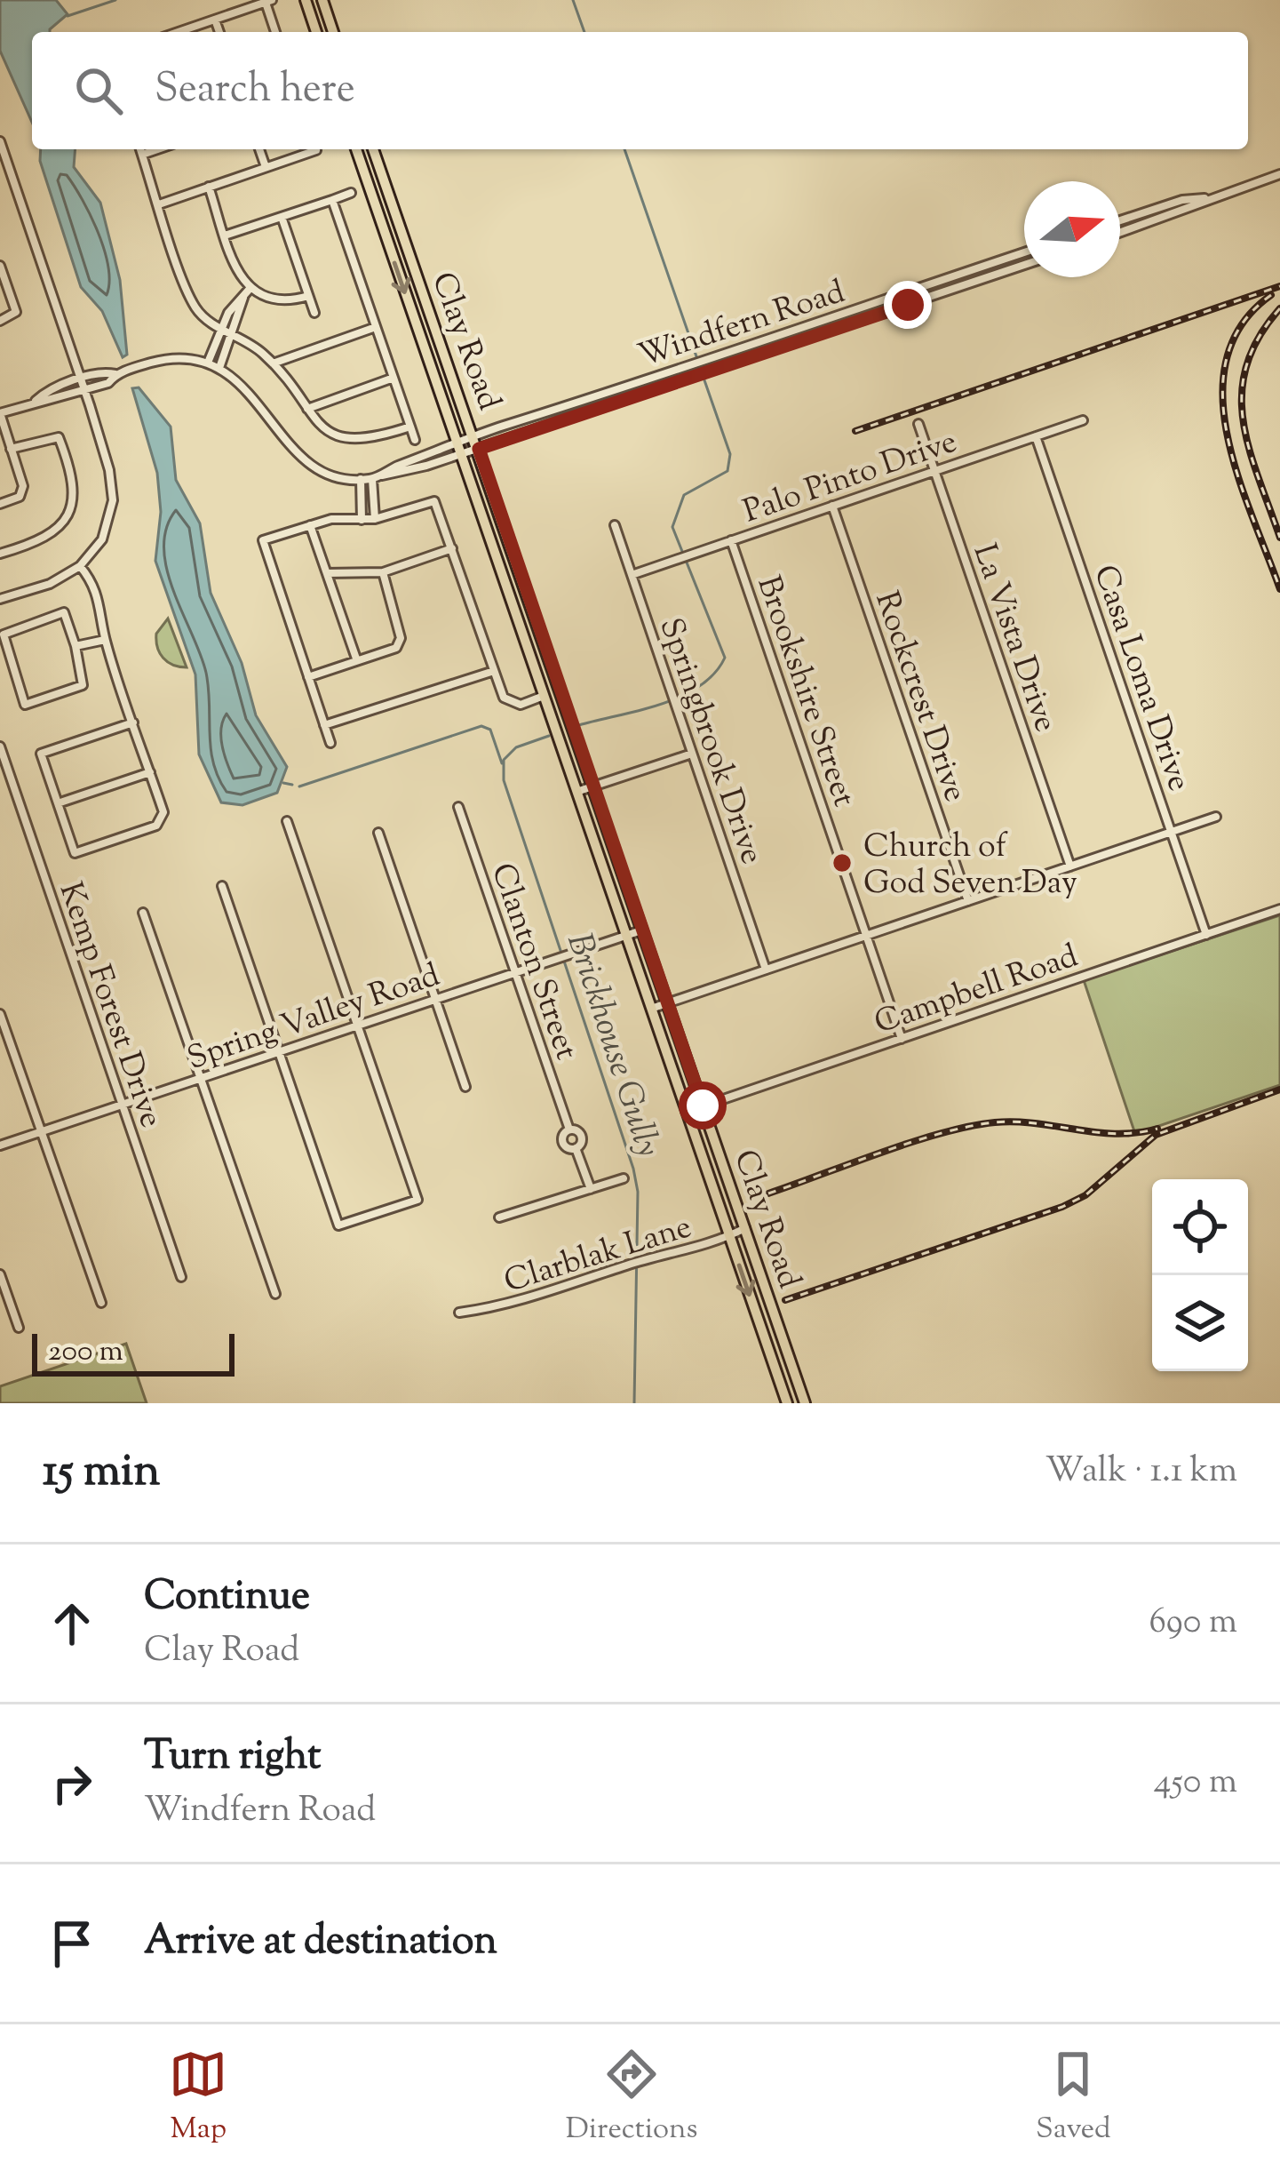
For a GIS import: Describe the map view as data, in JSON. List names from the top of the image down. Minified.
{"streets":{"main road":["Clay Road"],"street":["Windfern Road","Palo Pinto Drive","La Vista Drive","Casa Loma Drive","Brookshire Street","Rockcrest Drive","Springbrook Drive","Clanton Street","Campbell Road","Kemp Forest Drive","Spring Valley Road","Clarblak Lane"]},"crossings":[["Windfern Road","Clay Road"],["Clay Road","Campbell Road"],["Clay Road","Spring Valley Road"],["Clay Road","Clarblak Lane"],["Palo Pinto Drive","La Vista Drive"],["Palo Pinto Drive","Casa Loma Drive"],["Palo Pinto Drive","Brookshire Street"],["Palo Pinto Drive","Rockcrest Drive"],["Palo Pinto Drive","Springbrook Drive"],["Casa Loma Drive","Campbell Road"],["Brookshire Street","Campbell Road"],["Clanton Street","Spring Valley Road"],["Kemp Forest Drive","Spring Valley Road"]],"water":["Brickhouse Gully"],"places":["Church of God Seven Day"],"scale_bar":"200 m","north":"right","page":{"search":"Search here","scale":"200 m","heading":["15 min","Walk · 1.1 km"],"list":[["Continue","Clay Road","690 m"],["Turn right","Windfern Road","450 m"],"Arrive at destination"],"nav":["Map","Directions","Saved"]}}
